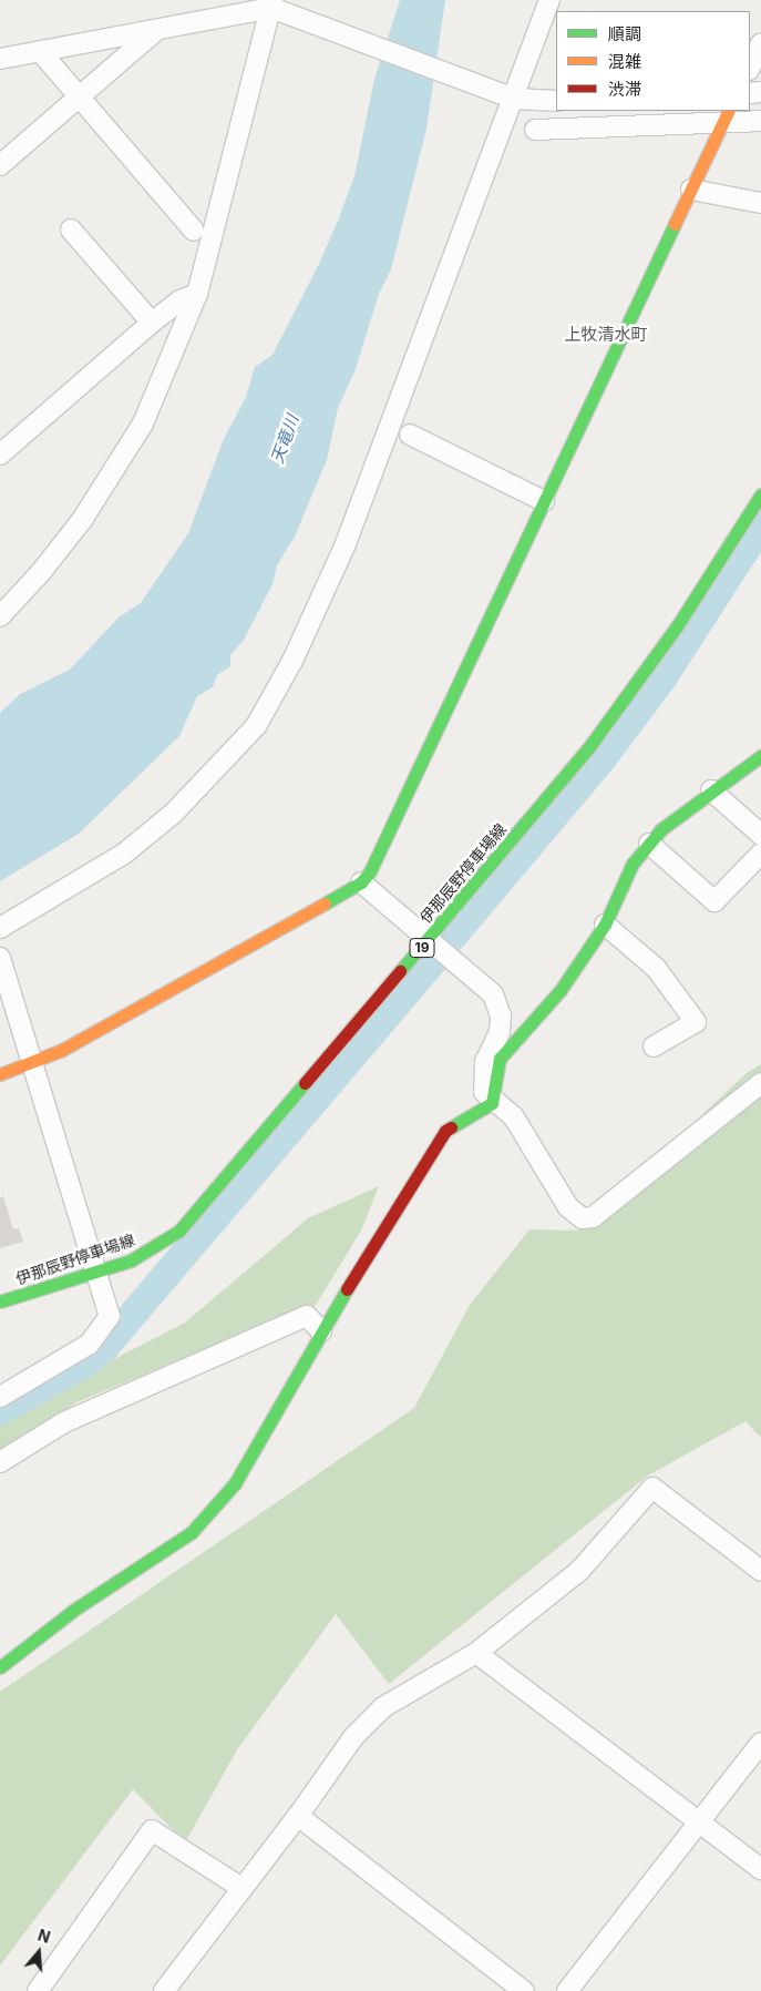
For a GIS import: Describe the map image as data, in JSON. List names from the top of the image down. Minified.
{"streets":{"street":["伊那辰野停車場線","19"]},"districts":["上牧清水町"],"water":["天竜川"],"legend":["順調","混雑","渋滞"],"north":"top"}
